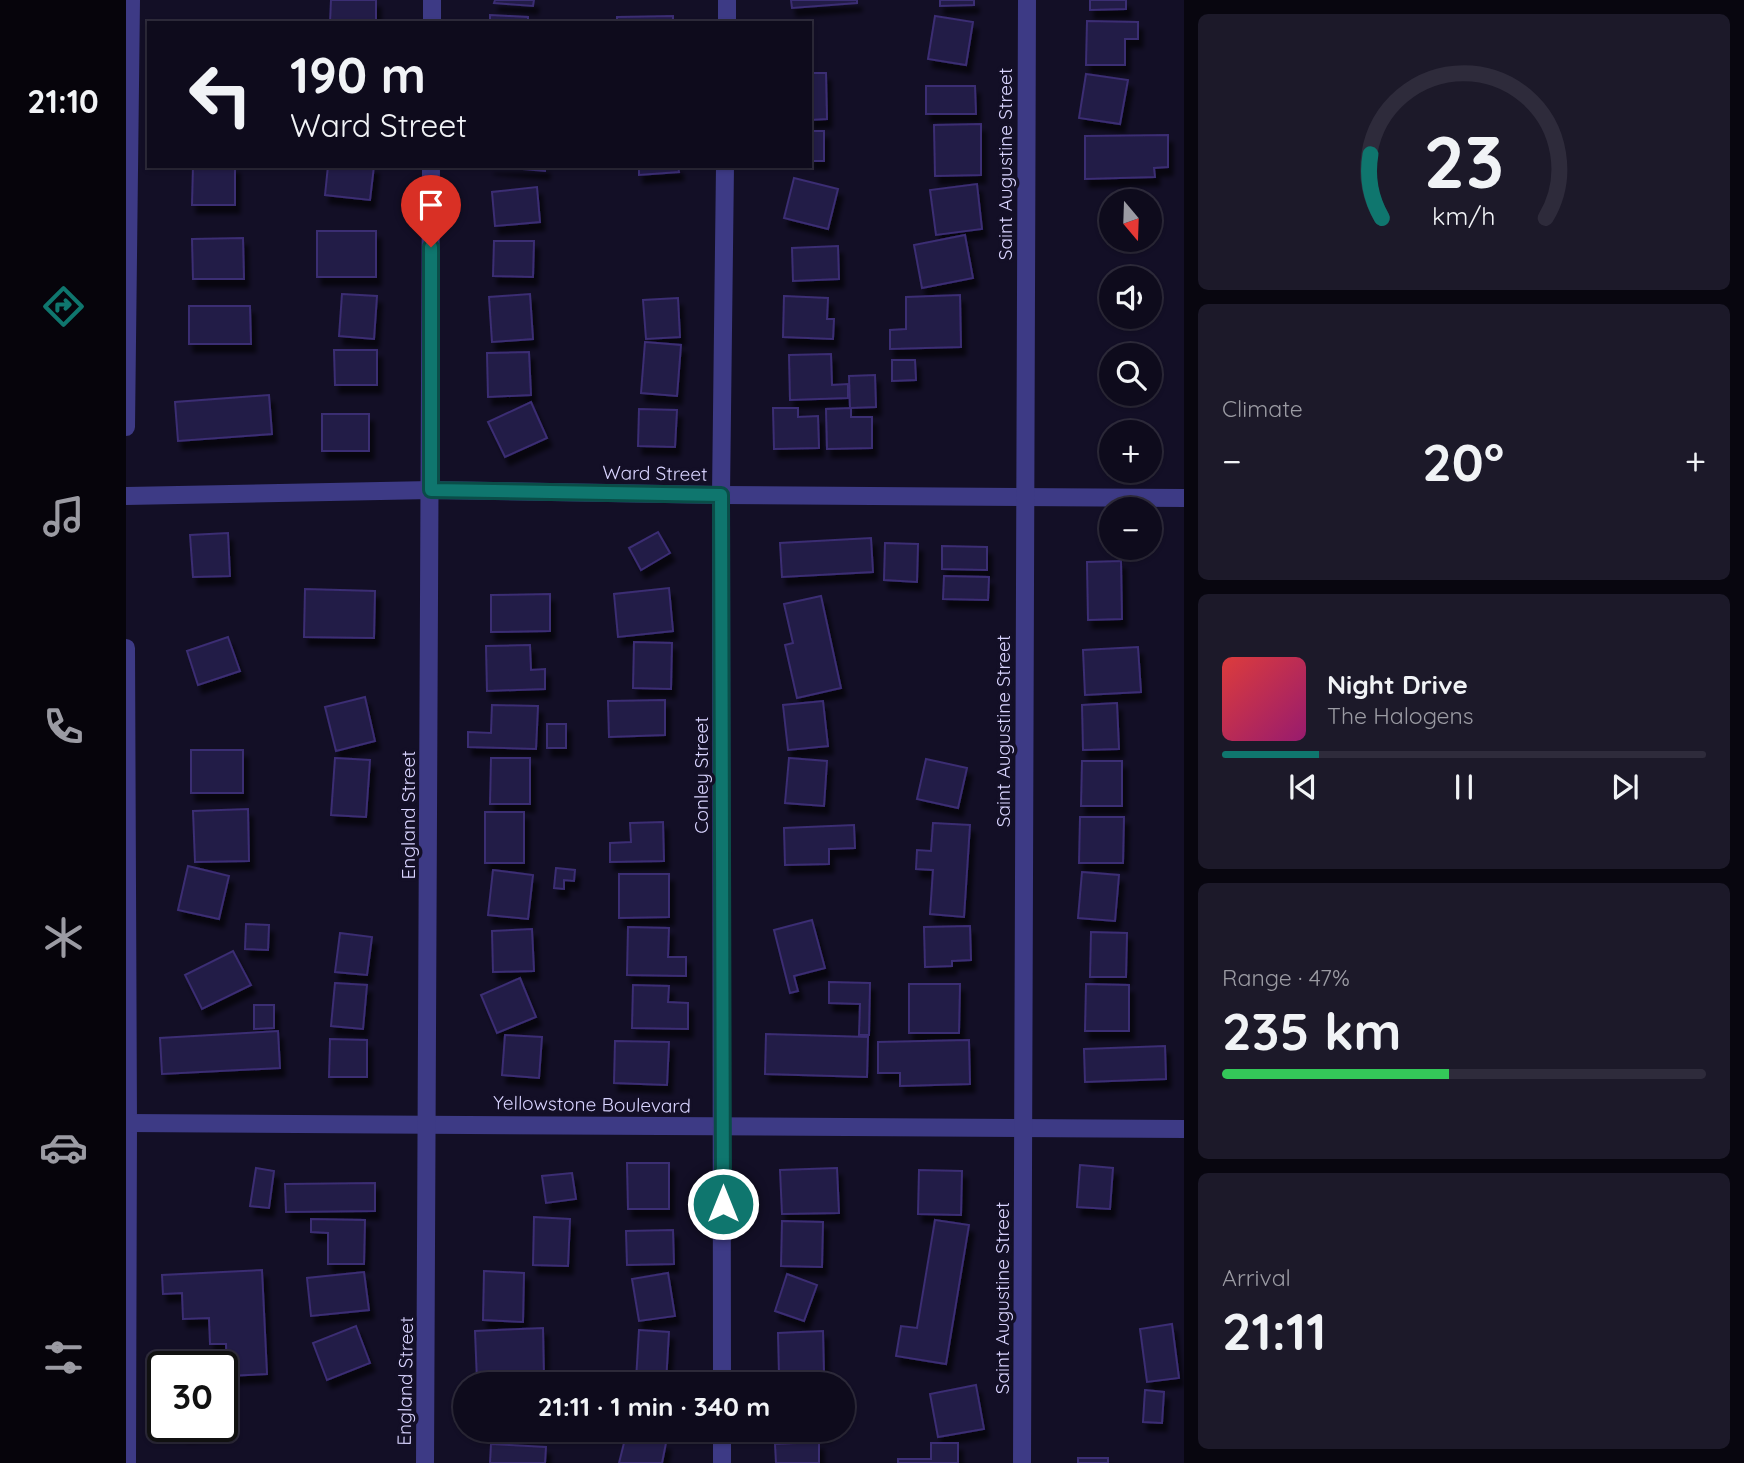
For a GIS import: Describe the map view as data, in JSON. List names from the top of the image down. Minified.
{"streets":{"street":["Saint Augustine Street","Ward Street","Conley Street","England Street","Yellowstone Boulevard"]},"crossings":[["Saint Augustine Street","Ward Street"],["Saint Augustine Street","Yellowstone Boulevard"],["Ward Street","Conley Street"],["Ward Street","England Street"],["Conley Street","Yellowstone Boulevard"],["England Street","Yellowstone Boulevard"]],"north":"bottom","page":{"tabs":"21:10","turn":["190 m","Ward Street"],"map_buttons":["+","−"],"tile":["Climate",["Range · 47%","235 km"],["Arrival","21:11"]],"heat":["−","20°","+"],"song":["Night Drive","The Halogens"],"limit":"30","trip":"21:11 · 1 min · 340 m","gauge":["23","km/h"]}}
